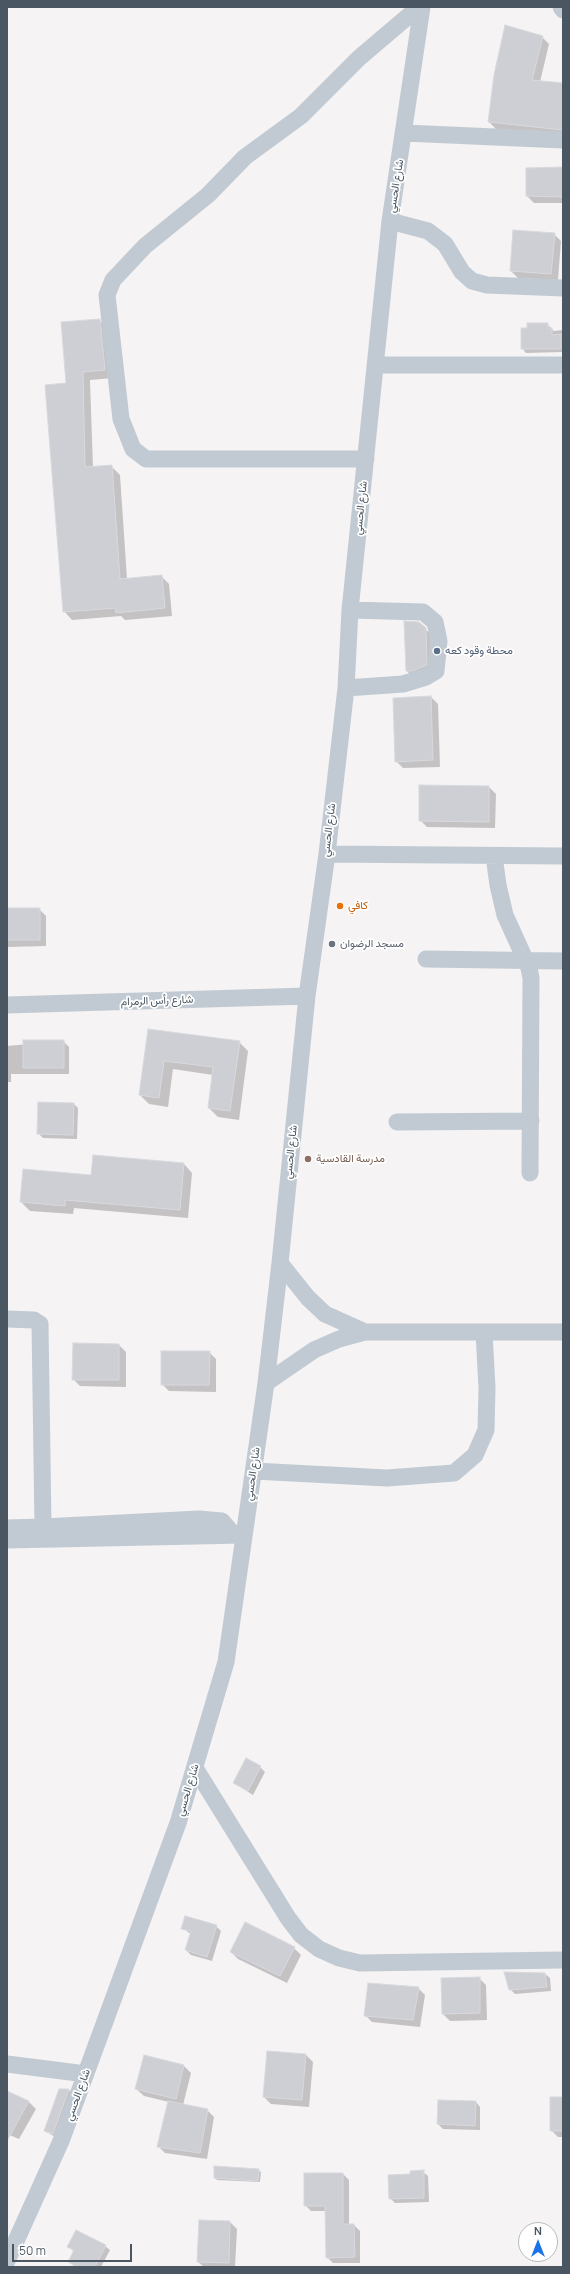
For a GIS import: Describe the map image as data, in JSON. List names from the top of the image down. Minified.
{"streets":{"street":["شارع الحسي","شارع رأس الرمرام"]},"crossings":[["شارع الحسي","شارع رأس الرمرام"]],"places":["محطة وقود كعه","كافي","مسجد الرضوان","مدرسة القادسية"],"scale_bar":"50 m","north":"top"}
